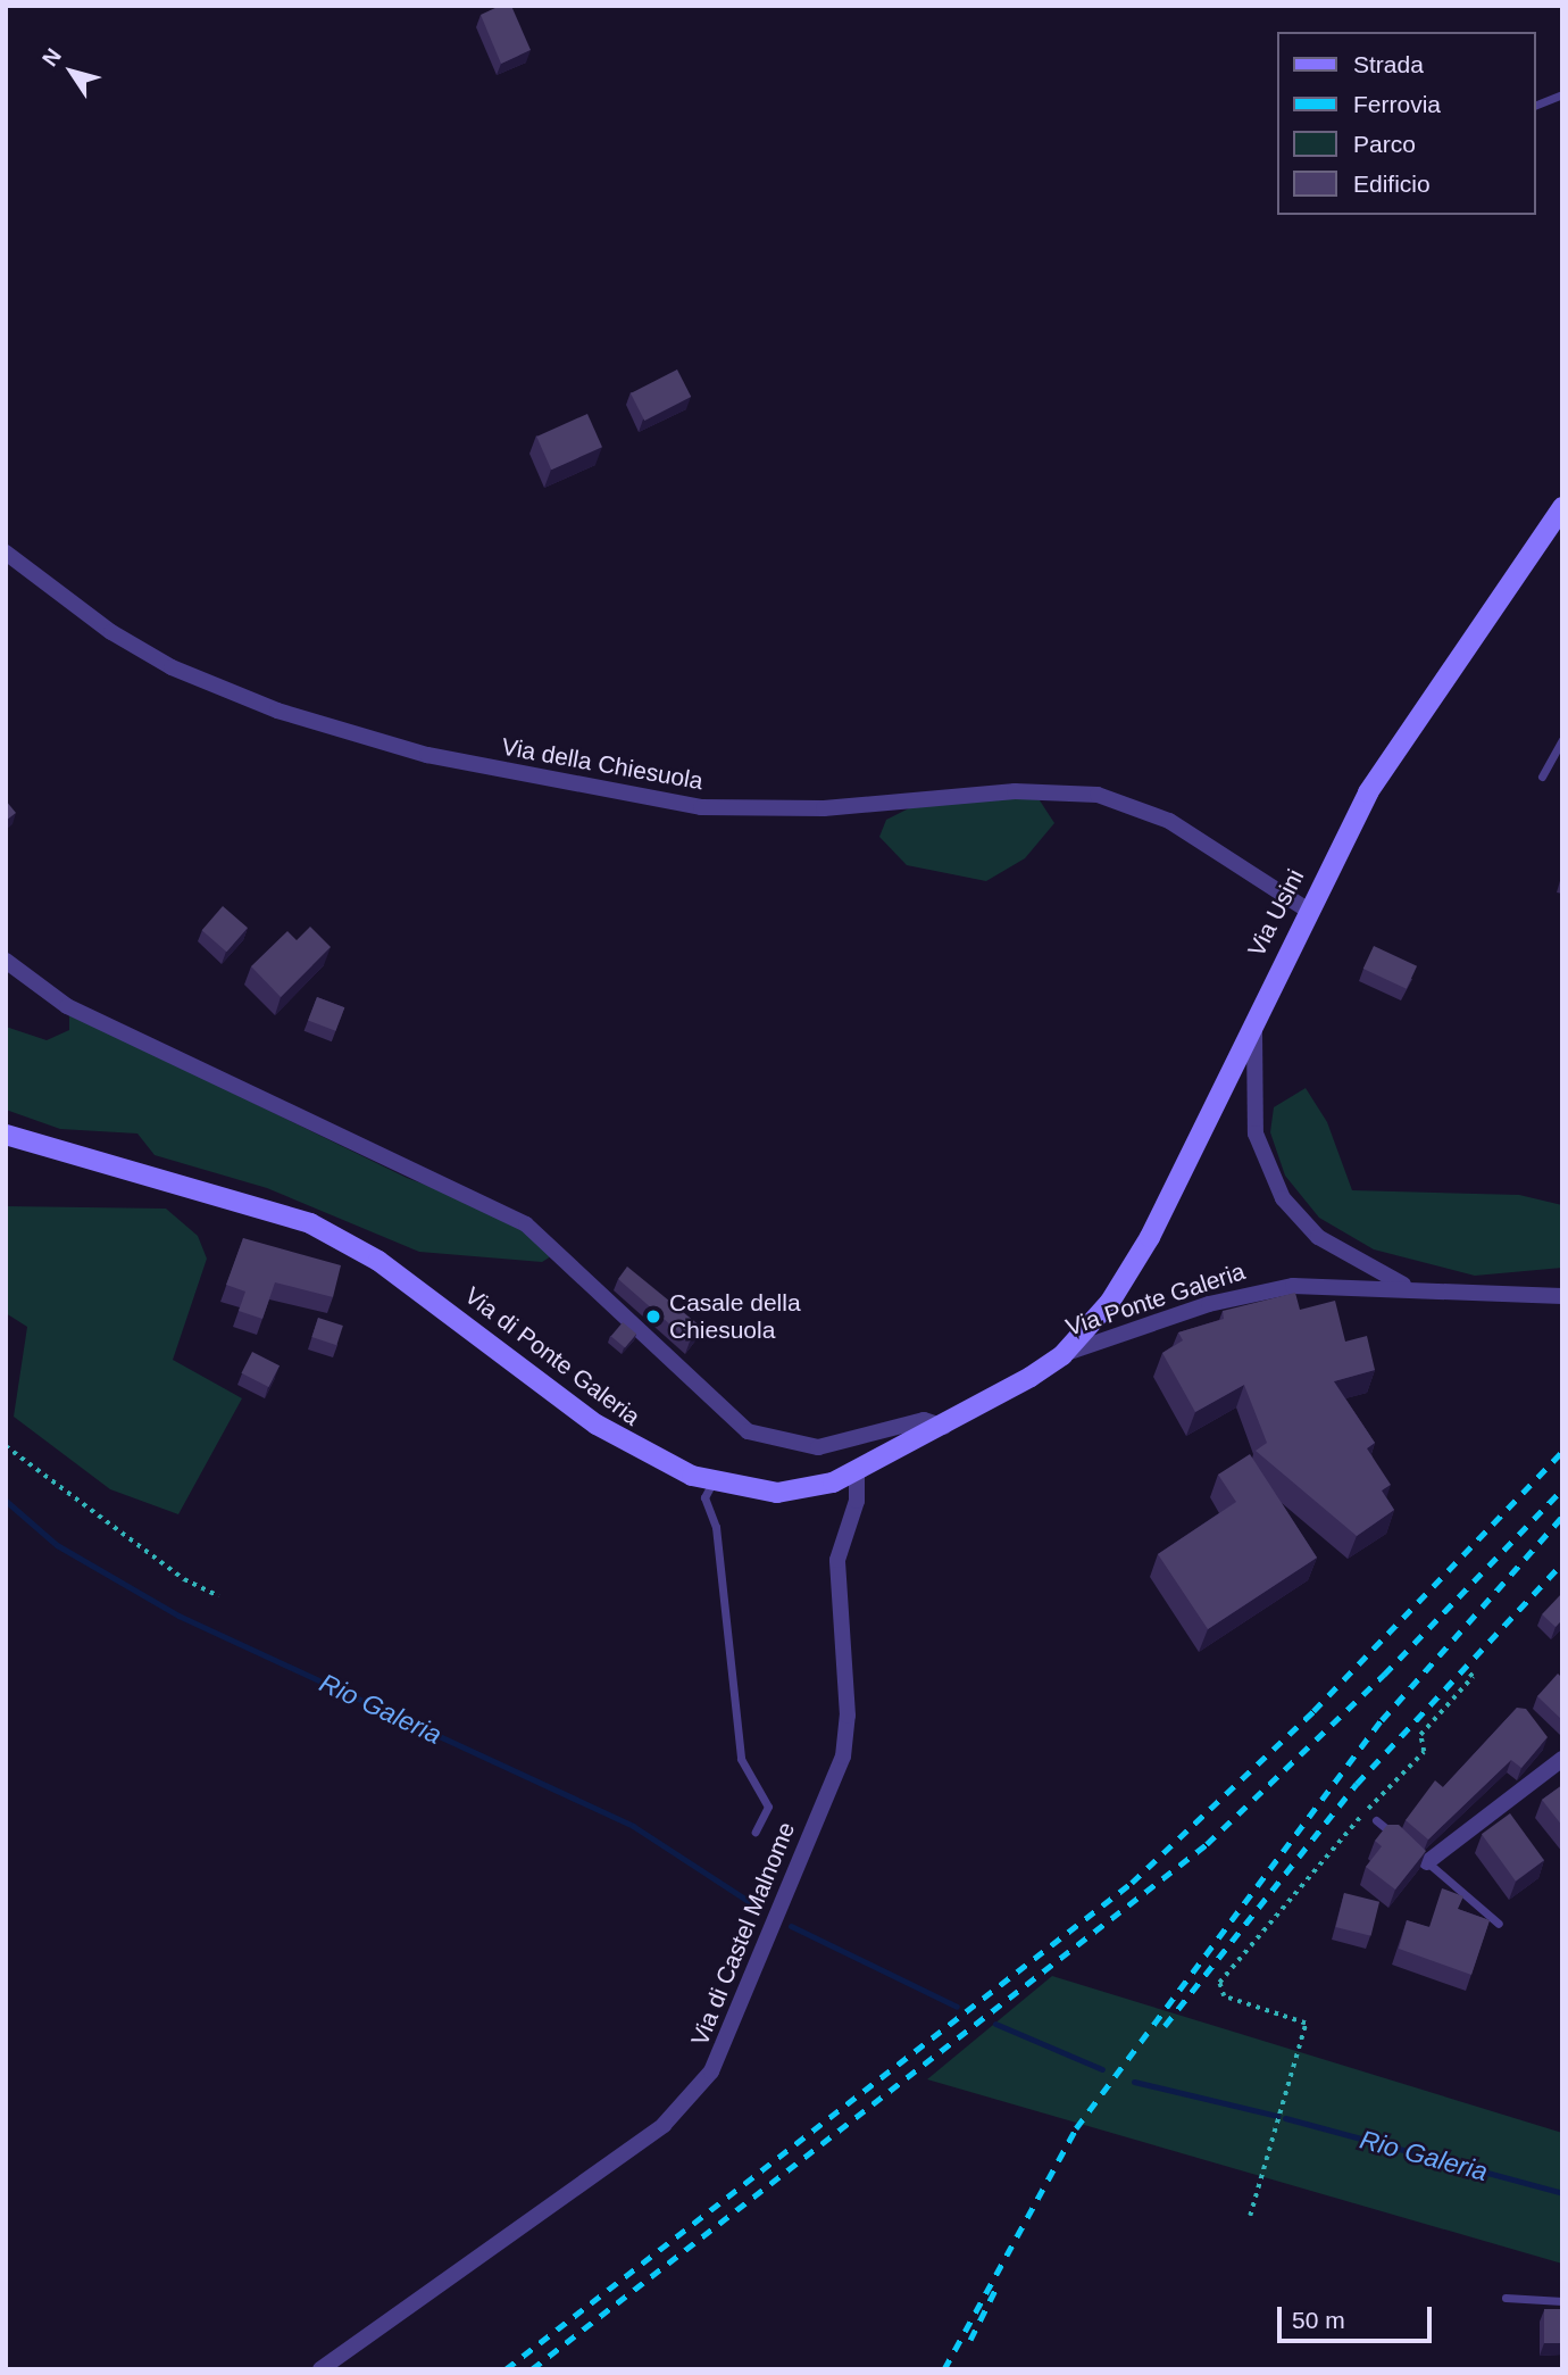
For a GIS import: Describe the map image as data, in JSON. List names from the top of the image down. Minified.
{"streets":{"main road":["Via Usini","Via di Ponte Galeria"],"street":["Via della Chiesuola","Via Ponte Galeria","Via di Castel Malnome"]},"crossings":[["Via della Chiesuola","Via Usini"],["Via Usini","Via Ponte Galeria"],["Via Usini","Via di Ponte Galeria"],["Via Ponte Galeria","Via di Ponte Galeria"],["Via di Ponte Galeria","Via di Castel Malnome"]],"water":["Rio Galeria"],"places":["Casale della Chiesuola"],"legend":["Strada","Ferrovia","Parco","Edificio"],"scale_bar":"50 m","north":"top left"}
